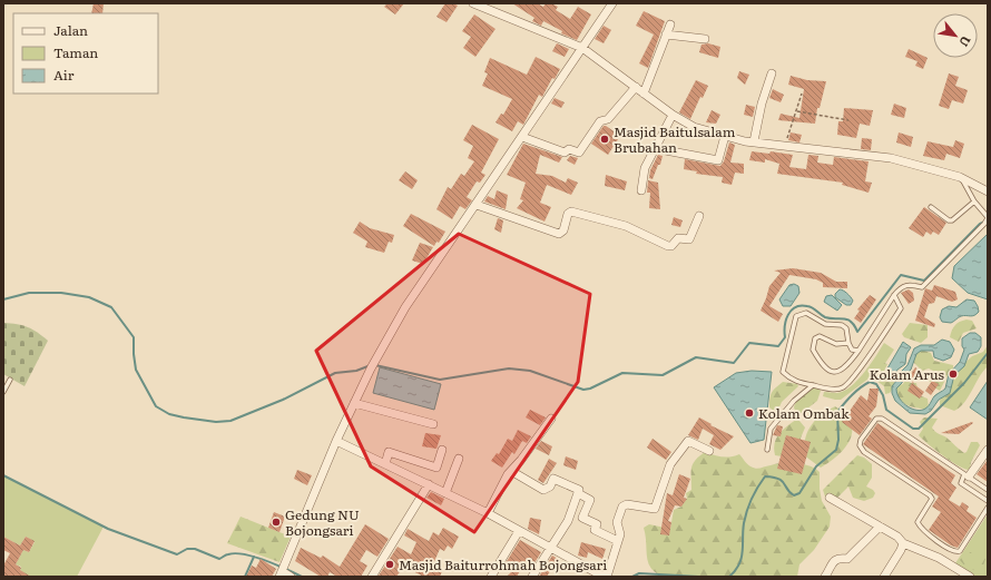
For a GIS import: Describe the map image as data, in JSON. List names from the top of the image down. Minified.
{"places":["Masjid Baitulsalam Brubahan","Kolam Arus","Kolam Ombak","Gedung NU Bojongsari","Masjid Baiturrohmah Bojongsari"],"legend":["Jalan","Taman","Air"],"north":"bottom right"}
